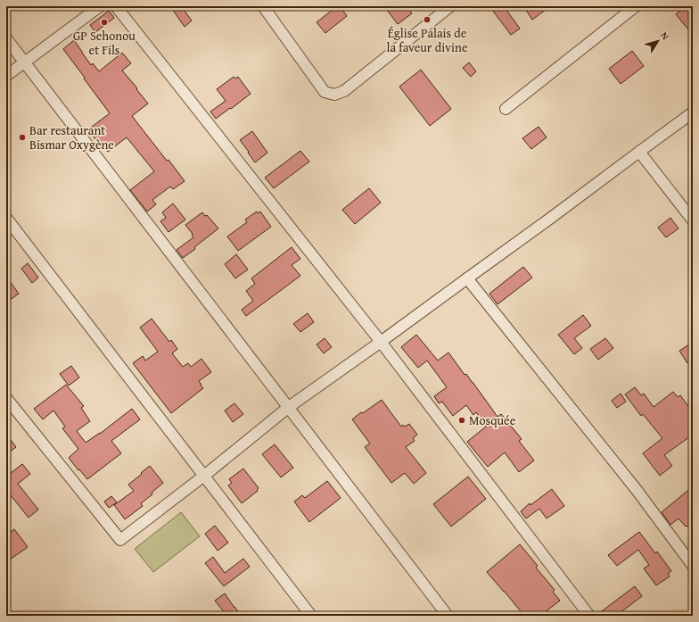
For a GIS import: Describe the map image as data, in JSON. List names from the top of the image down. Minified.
{"places":["Église Palais de la faveur divine","GP Sehonou et Fils","Bar restaurant Bismar Oxygène","Mosquée"],"north":"top right"}
